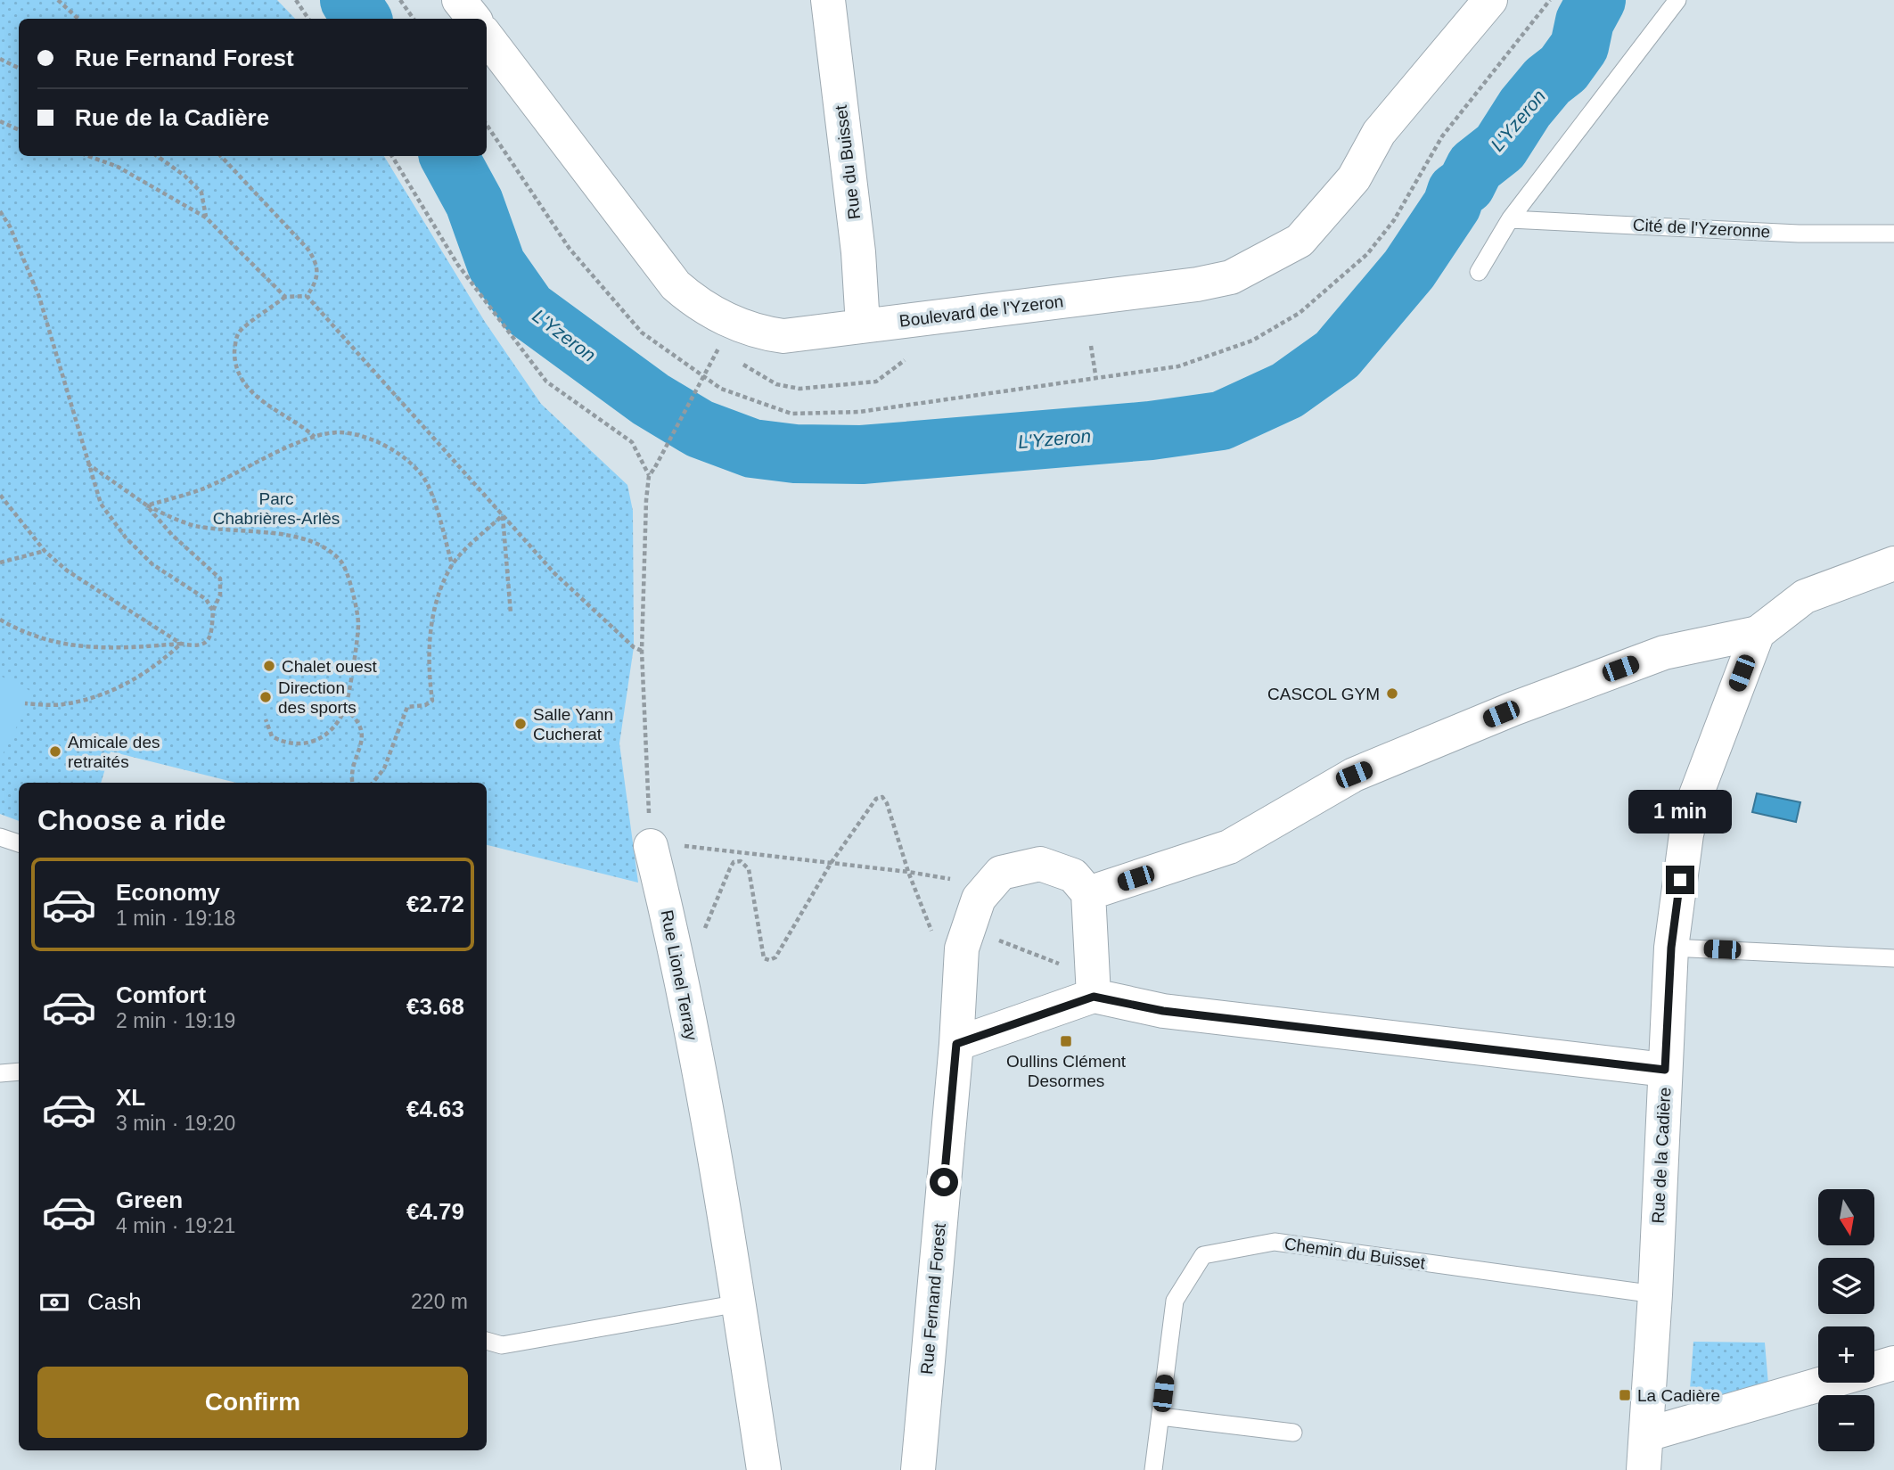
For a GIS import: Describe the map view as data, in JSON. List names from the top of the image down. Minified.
{"streets":{"street":["Rue du Buisset","Boulevard de l'Yzeron","Rue Lionel Terray","Rue de la Cadière","Rue Fernand Forest"],"lane":["Cité de l'Yzeronne","Chemin du Buisset"]},"crossings":[["Rue du Buisset","Boulevard de l'Yzeron"],["Rue de la Cadière","Chemin du Buisset"]],"water":["L'Yzeron"],"parks":["Parc Chabrières-Arlès"],"places":{"other":["Chalet ouest","CASCOL GYM","Direction des sports","Salle Yann Cucherat","Amicale des retraités"],"transit":["Oullins Clément Desormes","La Cadière"]},"north":"bottom","page":{"banner":["Rue Fernand Forest","Rue de la Cadière"],"heading":"Choose a ride","bubble":"1 min","list":[{"name":"Economy","note":"1 min · 19:18","value":"€2.72"},{"name":"Comfort","note":"2 min · 19:19","value":"€3.68"},{"name":"XL","note":"3 min · 19:20","value":"€4.63"},{"name":"Green","note":"4 min · 19:21","value":"€4.79"}],"map_buttons":["+","−"],"pay":["Cash","220 m"],"buttons":"Confirm"}}
